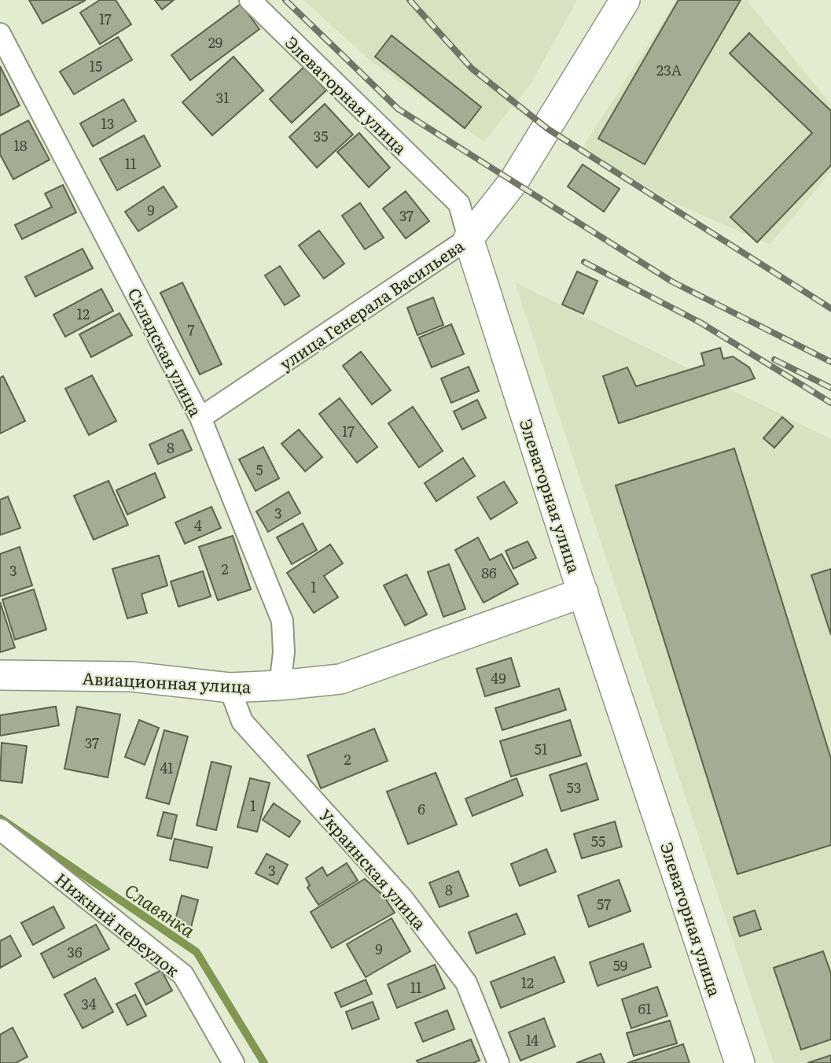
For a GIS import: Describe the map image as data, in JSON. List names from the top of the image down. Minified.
{"streets":{"main road":["Элеваторная улица","улица Генерала Васильева","Авиационная улица"],"street":["Складская улица","Украинская улица","Нижний переулок"]},"crossings":[["Элеваторная улица","улица Генерала Васильева"],["Элеваторная улица","Авиационная улица"],["улица Генерала Васильева","Складская улица"],["Складская улица","Авиационная улица"],["Авиационная улица","Украинская улица"]],"water":["Славянка"],"house_numbers":["17","29","15","23А","31","13","35","18","11","9","37","12","7","17","8","5","3","4","2","3","86","1","49","37","51","2","41","53","1","6","55","3","8","57","9","36","59","12","11","34","61","14"]}
